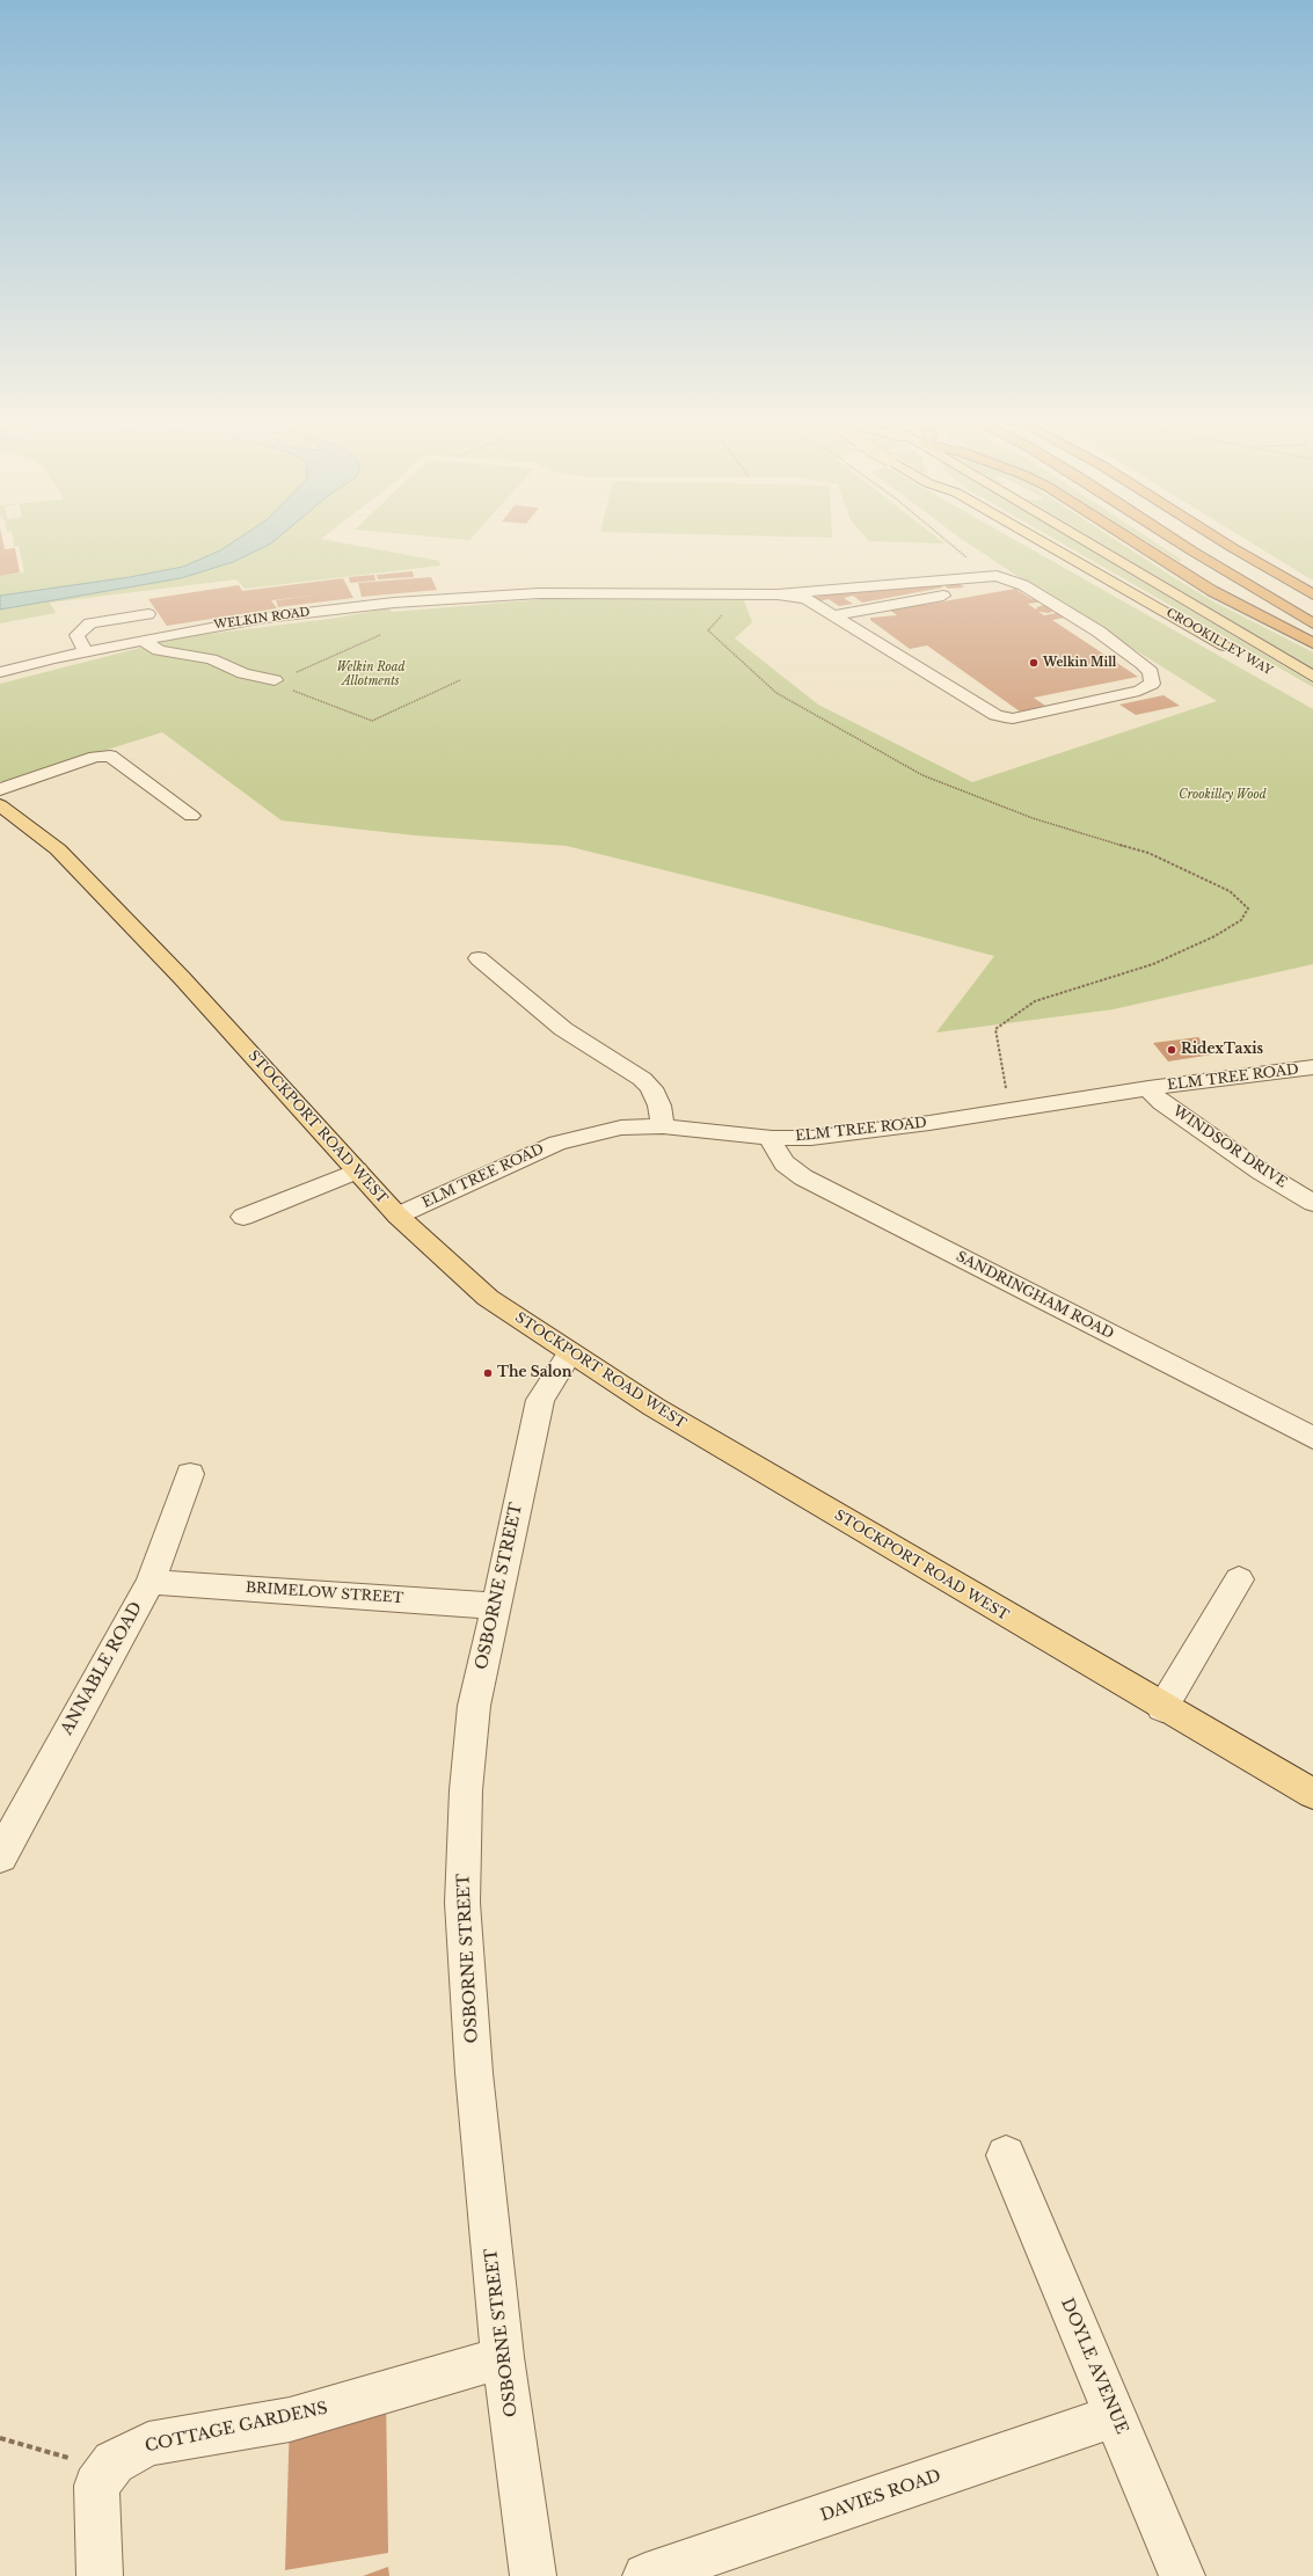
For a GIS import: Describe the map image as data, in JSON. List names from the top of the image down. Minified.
{"streets":{"main road":["CROOKILLEY WAY","STOCKPORT ROAD WEST"],"street":["WELKIN ROAD","ELM TREE ROAD","WINDSOR DRIVE","SANDRINGHAM ROAD","OSBORNE STREET","BRIMELOW STREET","ANNABLE ROAD","DOYLE AVENUE","COTTAGE GARDENS","DAVIES ROAD"]},"crossings":[["ELM TREE ROAD","STOCKPORT ROAD WEST"],["ELM TREE ROAD","WINDSOR DRIVE"],["ELM TREE ROAD","SANDRINGHAM ROAD"],["STOCKPORT ROAD WEST","OSBORNE STREET"],["OSBORNE STREET","BRIMELOW STREET"],["OSBORNE STREET","COTTAGE GARDENS"],["BRIMELOW STREET","ANNABLE ROAD"],["DOYLE AVENUE","DAVIES ROAD"]],"parks":["Welkin Road Allotments","Crookilley Wood"],"places":["Welkin Mill","RidexTaxis","The Salon"]}
